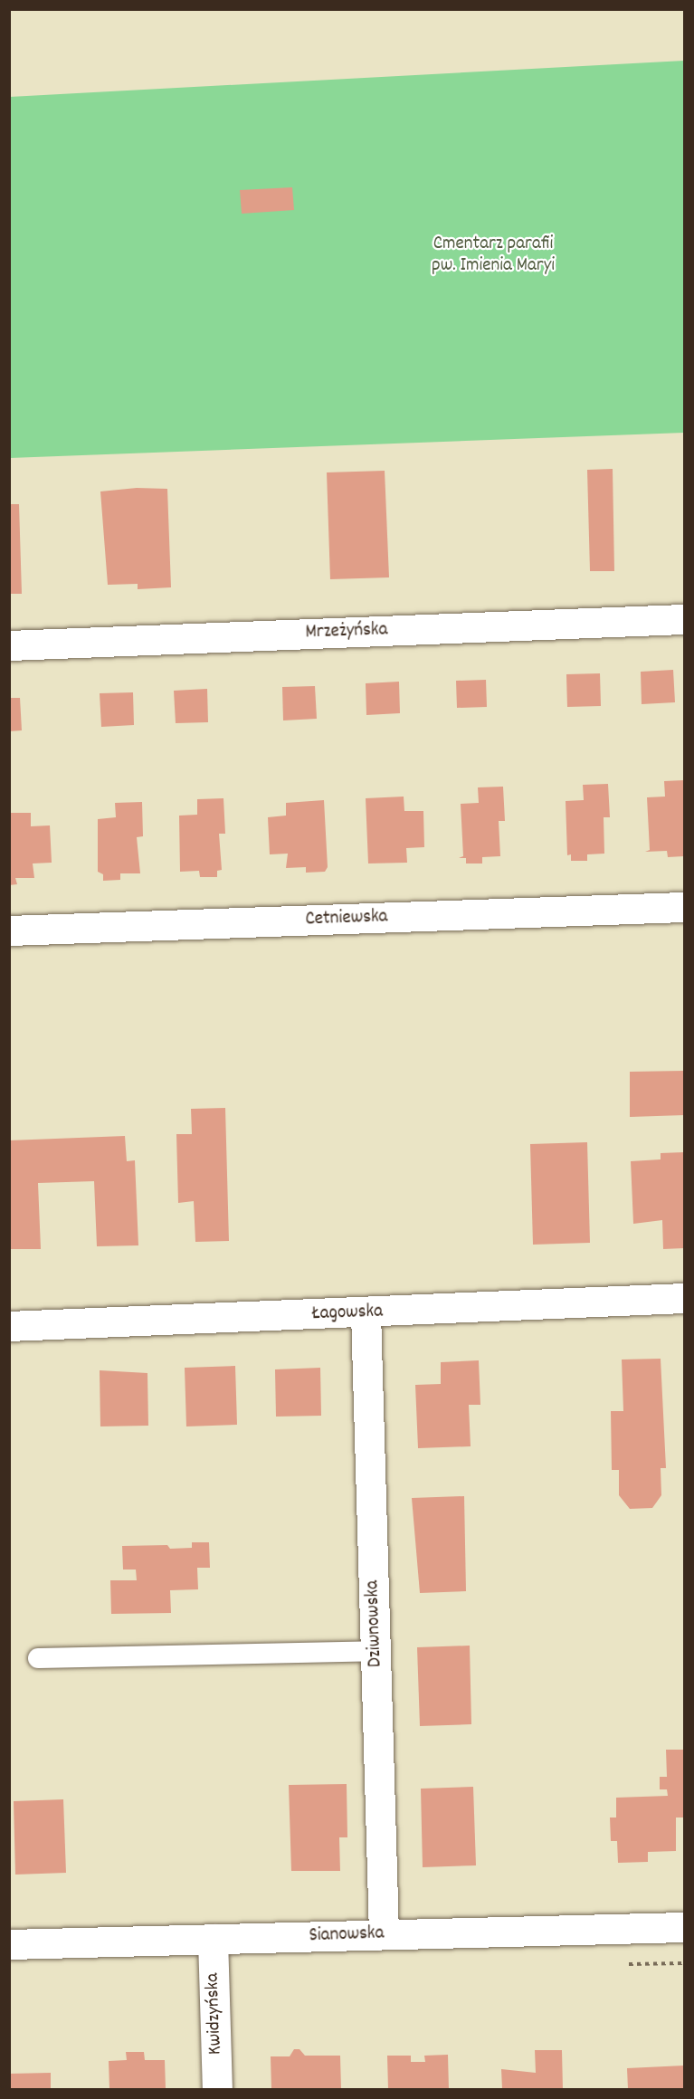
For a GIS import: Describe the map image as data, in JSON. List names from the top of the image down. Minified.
{"streets":{"street":["Mrzeżyńska","Cetniewska","Łagowska","Dziwnowska","Sianowska","Kwidzyńska"]},"crossings":[["Łagowska","Dziwnowska"],["Dziwnowska","Sianowska"],["Sianowska","Kwidzyńska"]],"parks":["Cmentarz parafii pw. Imienia Maryi"]}
